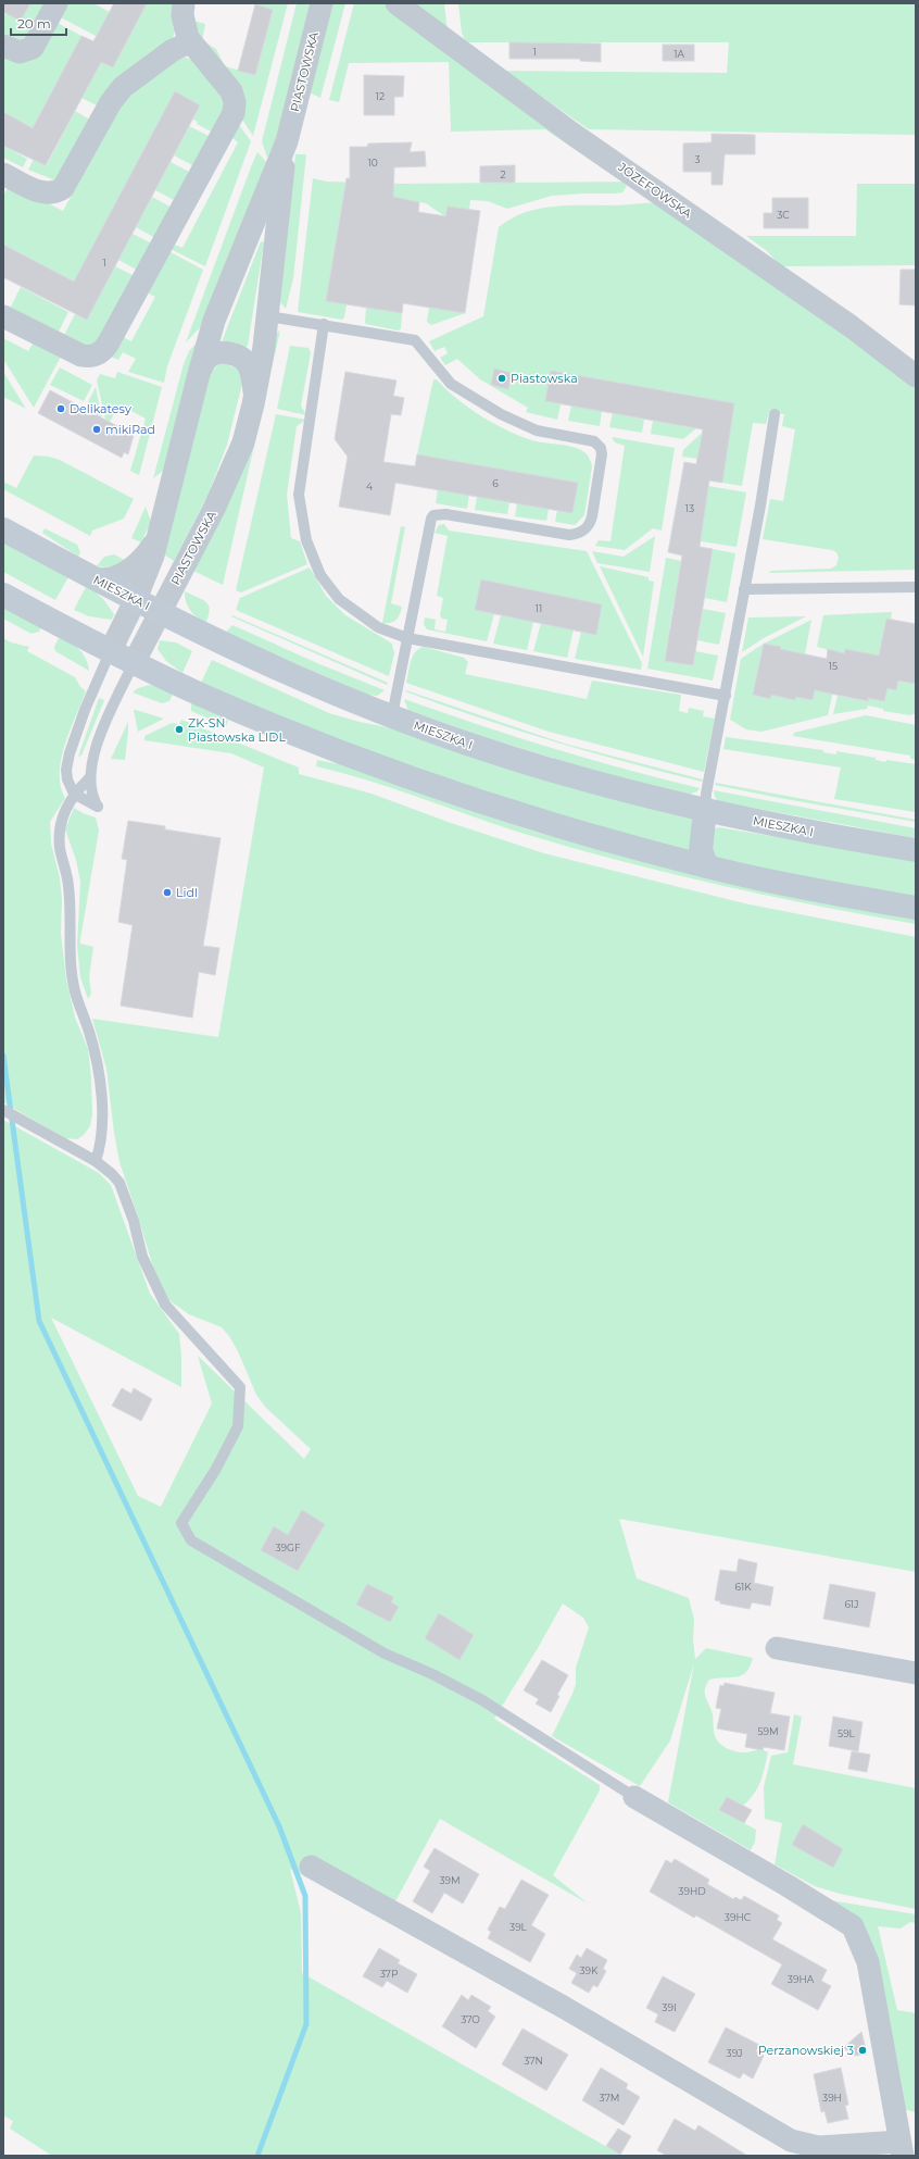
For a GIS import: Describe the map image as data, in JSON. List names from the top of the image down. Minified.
{"streets":{"street":["PIASTOWSKA","JÓZEFOWSKA","MIESZKA I"]},"crossings":[["PIASTOWSKA","MIESZKA I"]],"places":["Piastowska","Delikatesy","mikiRad","ZK-SN Piastowska LIDL","Lidl","Perzanowskiej 3"],"house_numbers":["1","1A","12","3","10","2","3C","1","6","4","13","11","15","39GF","61K","61J","59M","59L","39M","39HD","39HC","39L","39K","37P","39HA","39I","37O","39J","37N","37M","39H"],"scale_bar":"20 m"}
